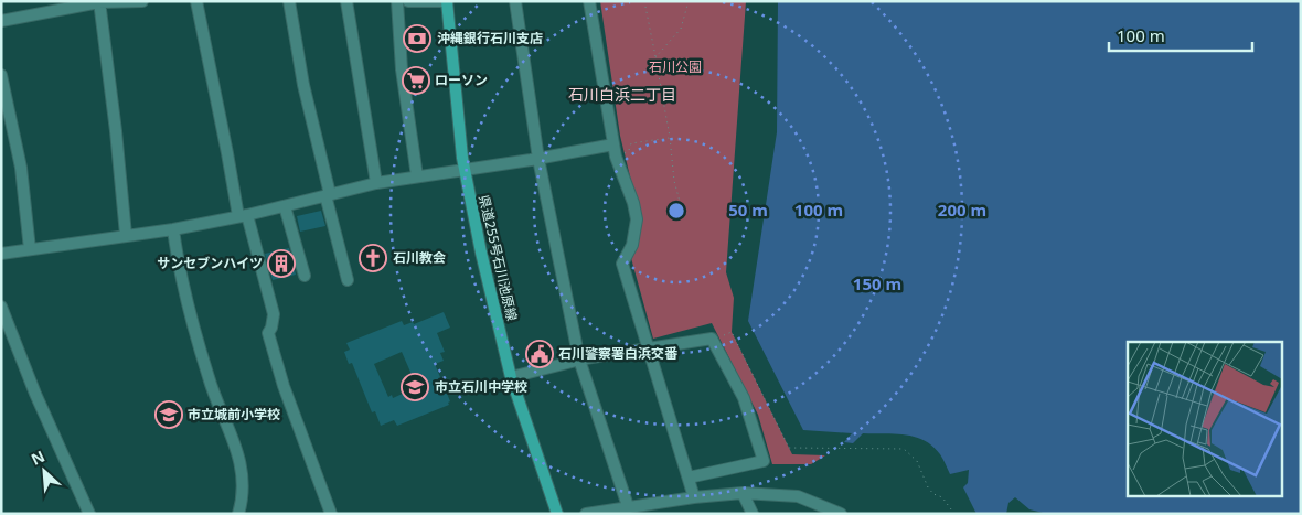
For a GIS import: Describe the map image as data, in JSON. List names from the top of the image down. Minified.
{"streets":{"main road":["県道255号石川池原線"]},"districts":["石川白浜二丁目"],"parks":["石川公園"],"places":{"bank":["沖縄銀行石川支店"],"supermarket":["ローソン"],"church":["石川教会"],"building":["サンセブンハイツ"],"public building":["石川警察署白浜交番"],"school or university":["市立石川中学校","市立城前小学校"]},"scale_bar":"100 m","north":"top left","rings":["50 m","100 m","200 m","150 m"]}
